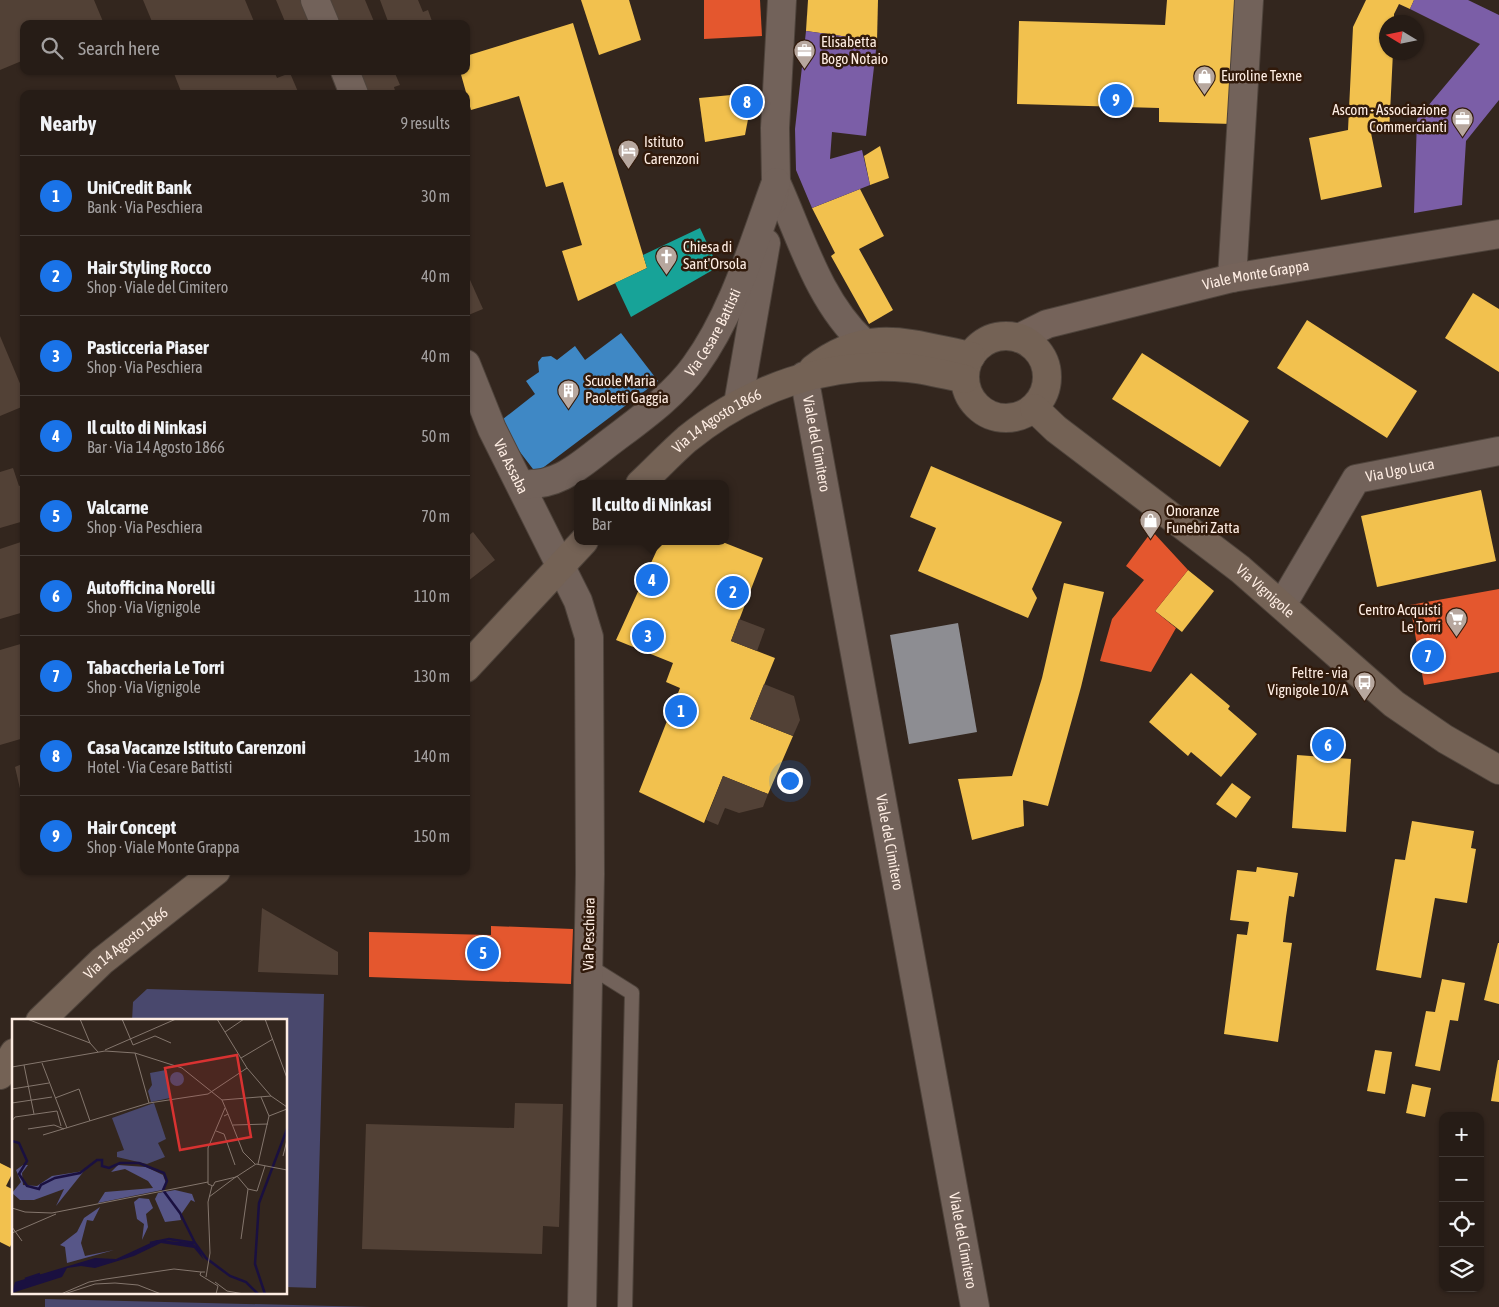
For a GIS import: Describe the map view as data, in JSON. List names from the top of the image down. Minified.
{"streets":{"main road":["Via 14 Agosto 1866","Via Vignigole"],"street":["Viale Monte Grappa","Via Cesare Battisti","Viale del Cimitero","Via Assaba","Via Ugo Luca","Via Peschiera"]},"crossings":[["Viale Monte Grappa","Via 14 Agosto 1866"],["Viale Monte Grappa","Via Vignigole"],["Via Cesare Battisti","Via 14 Agosto 1866"],["Via Cesare Battisti","Via Assaba"],["Via 14 Agosto 1866","Viale del Cimitero"],["Via 14 Agosto 1866","Via Vignigole"],["Via Assaba","Via Peschiera"],["Via Ugo Luca","Via Vignigole"]],"places":{"office":["Elisabetta Bogo Notaio","Ascom - Associazione Commercianti"],"shop":["Euroline Texne","Onoranze Funebri Zatta"],"hotel":["Istituto Carenzoni"],"church":["Chiesa di Sant'Orsola"],"building":["Scuole Maria Paoletti Gaggia"],"supermarket":["Centro Acquisti Le Torri"],"bus stop":["Feltre - via Vignigole 10/A"]},"north":"left","page":{"search":"Search here","pins":["9","8","4","2","3","7","1","6","5"],"heading":["Nearby","9 results"],"list":[{"mark":"1","name":"UniCredit Bank","note":"Bank · Via Peschiera","value":"30 m"},{"mark":"2","name":"Hair Styling Rocco","note":"Shop · Viale del Cimitero","value":"40 m"},{"mark":"3","name":"Pasticceria Piaser","note":"Shop · Via Peschiera","value":"40 m"},{"mark":"4","name":"Il culto di Ninkasi","note":"Bar · Via 14 Agosto 1866","value":"50 m"},{"mark":"5","name":"Valcarne","note":"Shop · Via Peschiera","value":"70 m"},{"mark":"6","name":"Autofficina Norelli","note":"Shop · Via Vignigole","value":"110 m"},{"mark":"7","name":"Tabaccheria Le Torri","note":"Shop · Via Vignigole","value":"130 m"},{"mark":"8","name":"Casa Vacanze Istituto Carenzoni","note":"Hotel · Via Cesare Battisti","value":"140 m"},{"mark":"9","name":"Hair Concept","note":"Shop · Viale Monte Grappa","value":"150 m"}],"popup":["Il culto di Ninkasi","Bar"],"map_buttons":["+","−"]}}
